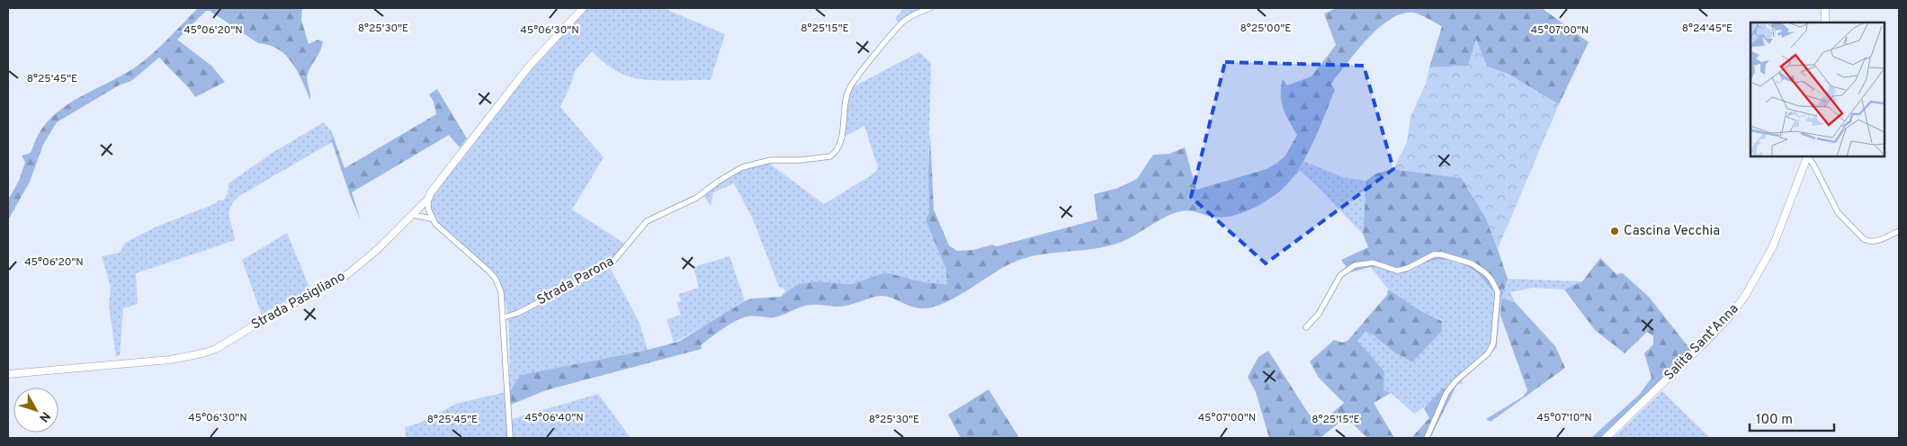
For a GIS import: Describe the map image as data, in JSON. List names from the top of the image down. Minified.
{"streets":{"street":["Strada Parona","Strada Pasigliano","Salita Sant'Anna"]},"places":["Cascina Vecchia"],"scale_bar":"100 m","north":"bottom right","coordinates":["8°25'30\"E","8°25'15\"E","8°25'00\"E","8°24'45\"E","45°06'20\"N","45°06'30\"N","45°07'00\"N","8°25'45\"E","45°06'40\"N","45°07'10\"N"]}
